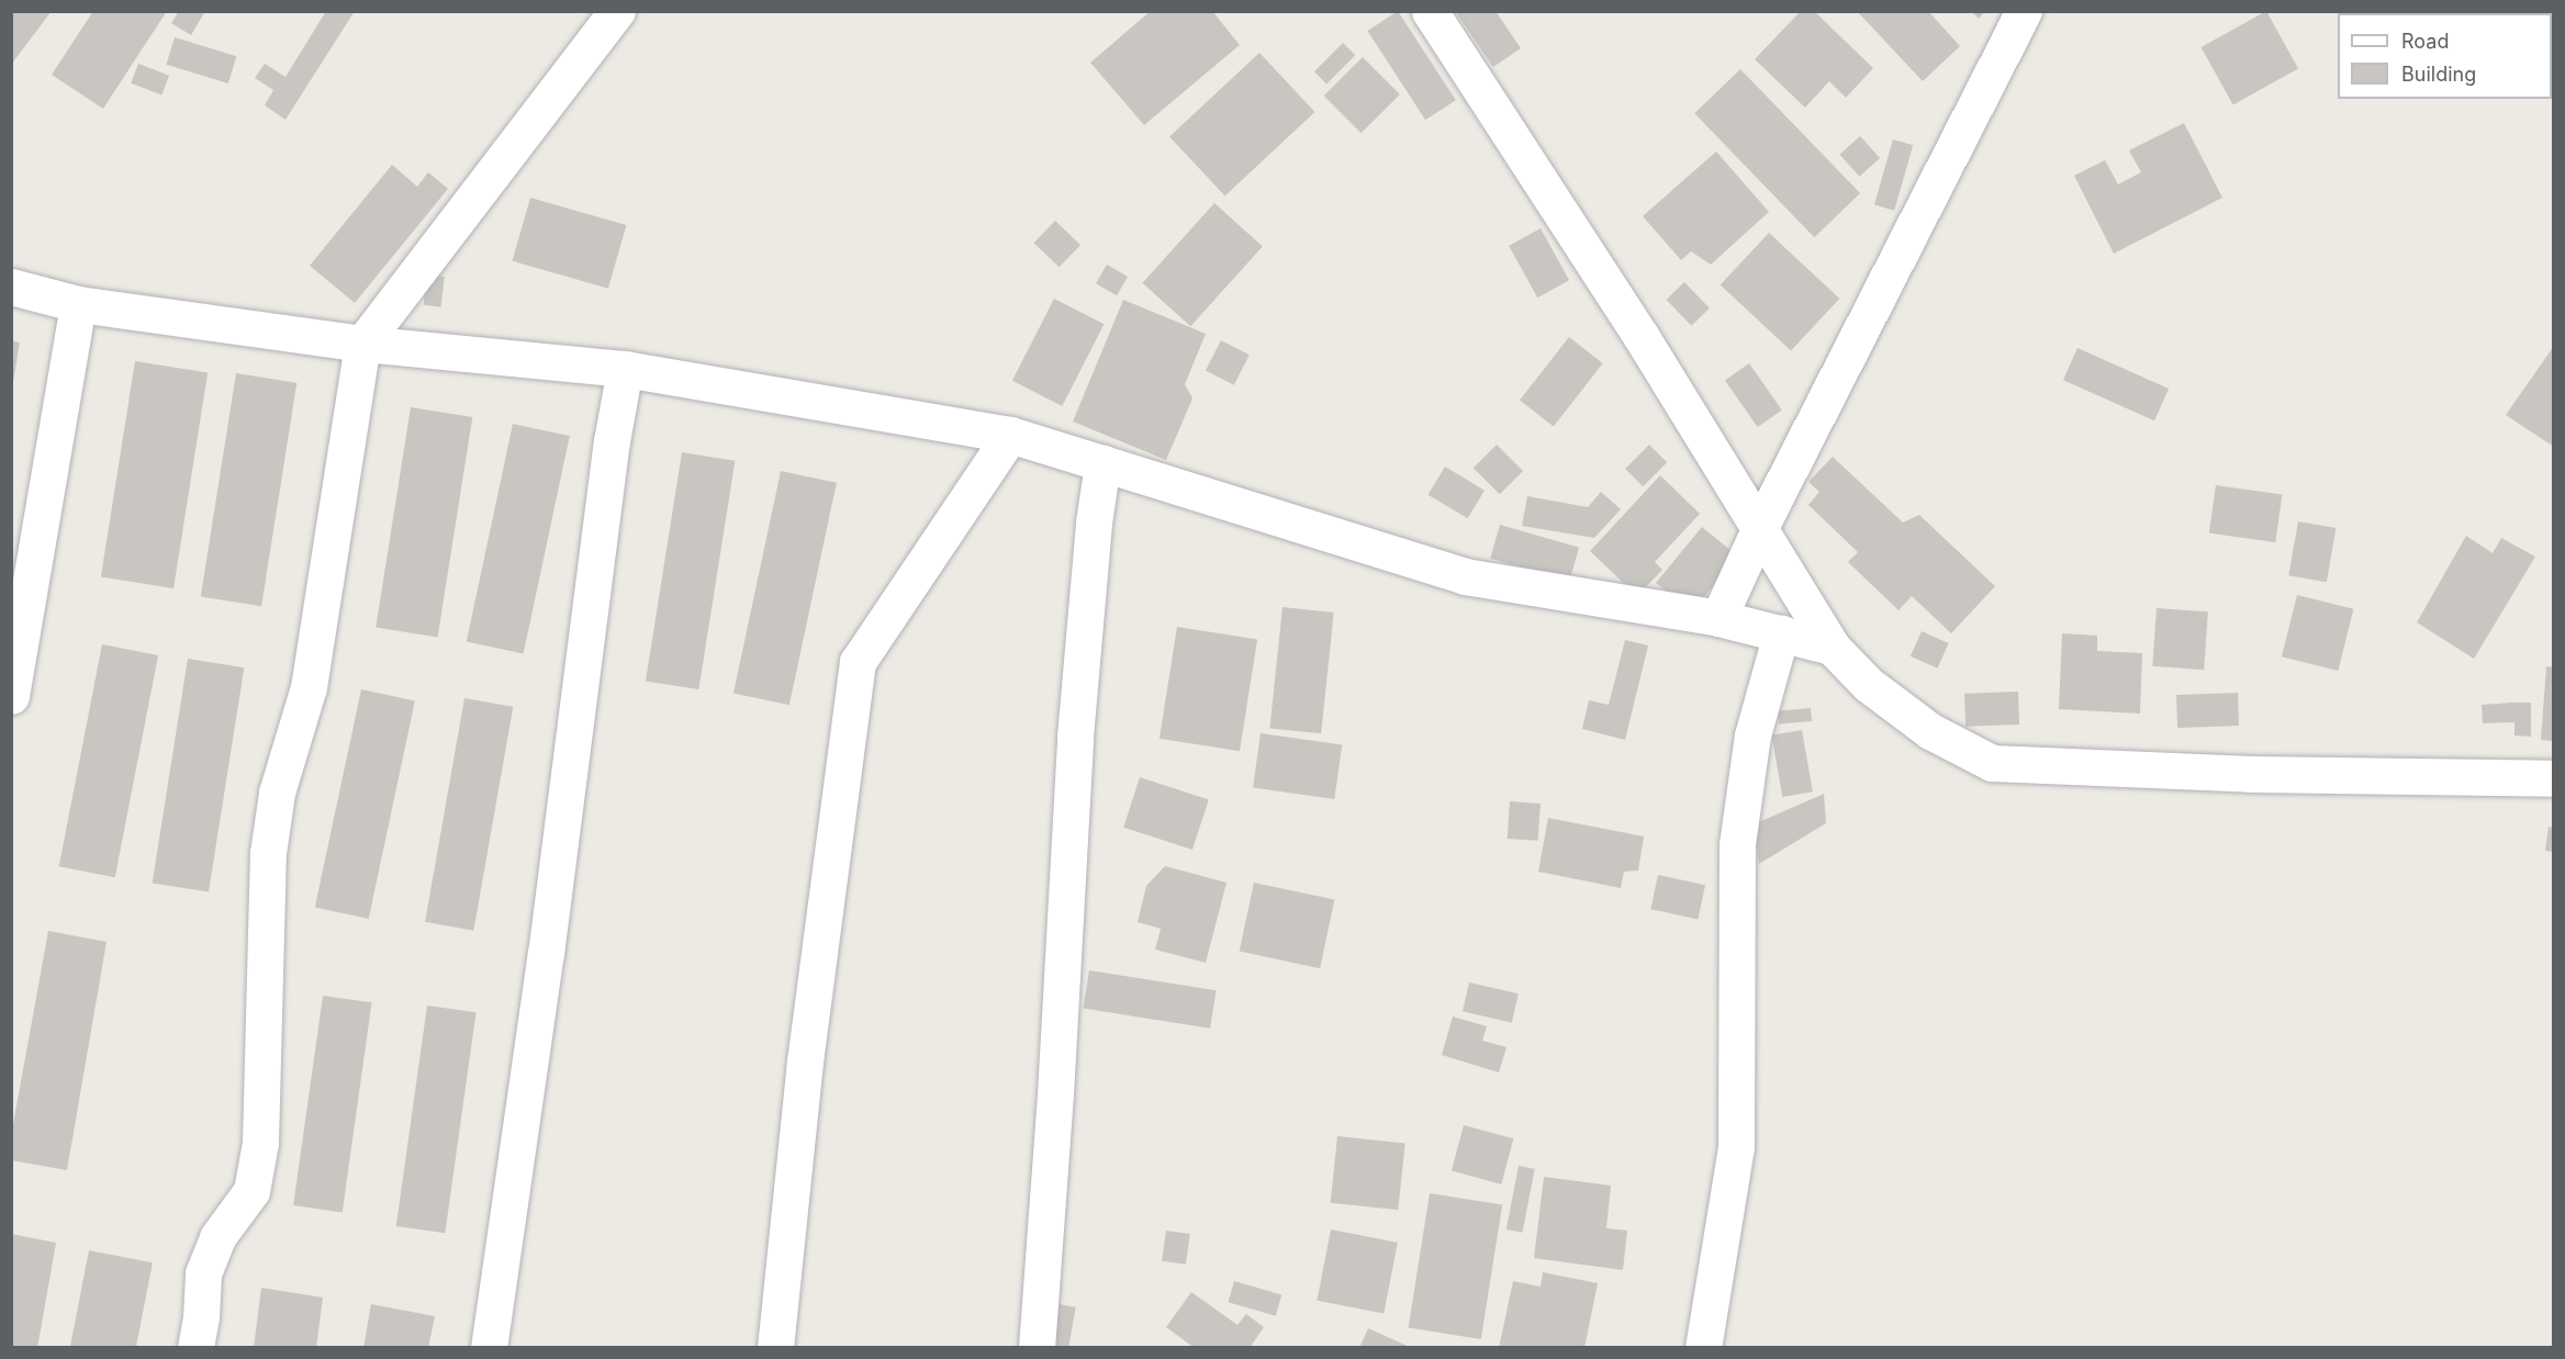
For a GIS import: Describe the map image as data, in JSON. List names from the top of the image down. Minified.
{"legend":["Road","Building"]}
